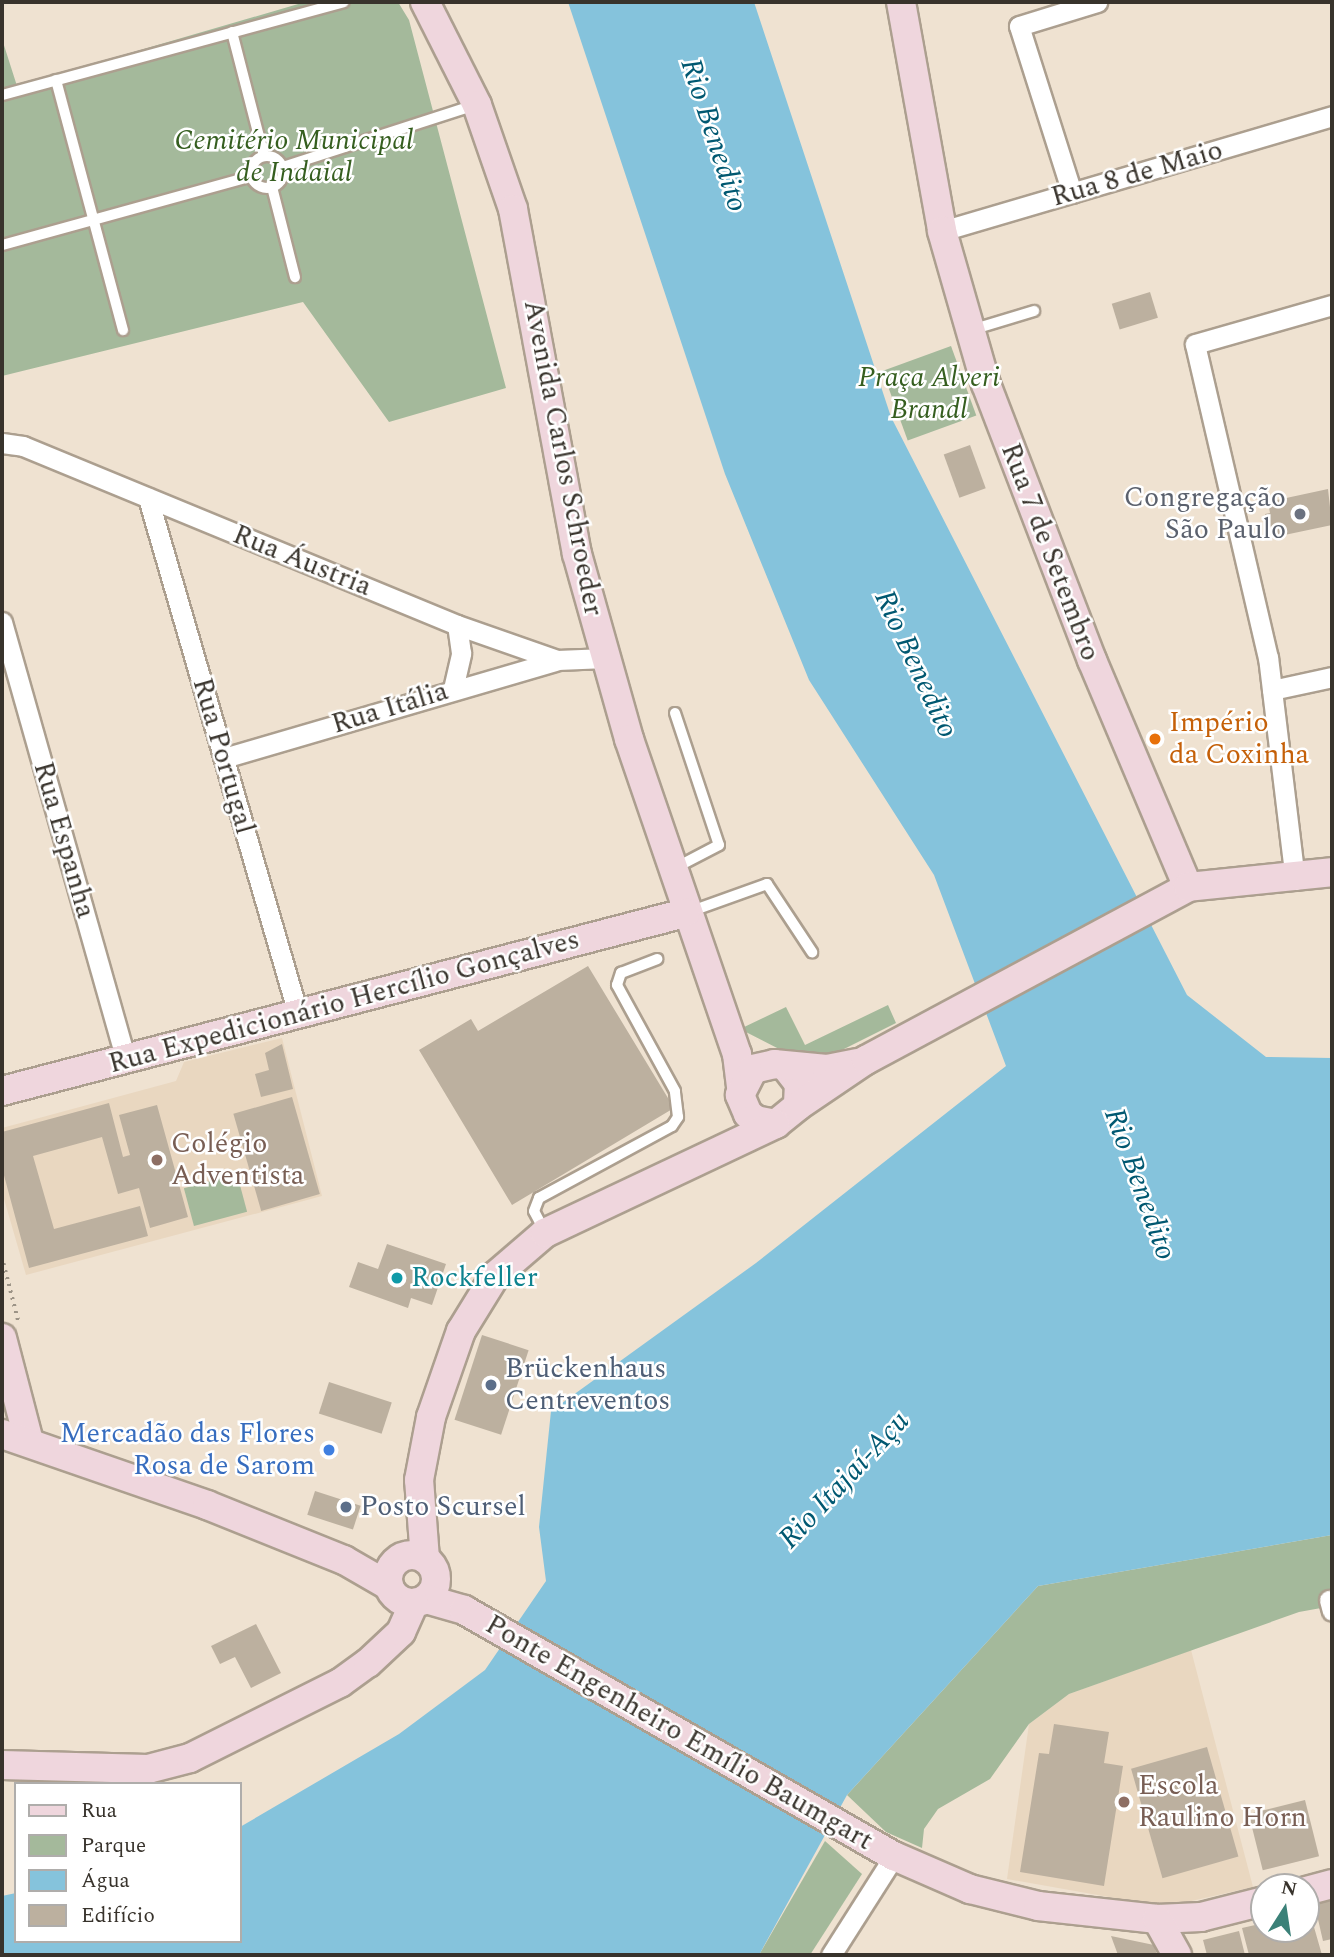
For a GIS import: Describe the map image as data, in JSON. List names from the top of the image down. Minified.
{"streets":{"main road":["Avenida Carlos Schroeder","Rua 7 de Setembro","Rua Expedicionário Hercílio Gonçalves","Ponte Engenheiro Emílio Baumgart"],"street":["Rua 8 de Maio","Rua Áustria","Rua Itália","Rua Portugal","Rua Espanha"]},"crossings":[["Rua 8 de Maio","Rua 7 de Setembro"],["Avenida Carlos Schroeder","Rua Áustria"],["Avenida Carlos Schroeder","Rua Expedicionário Hercílio Gonçalves"],["Rua Áustria","Rua Itália"],["Rua Áustria","Rua Portugal"],["Rua Itália","Rua Portugal"],["Rua Portugal","Rua Expedicionário Hercílio Gonçalves"],["Rua Espanha","Rua Expedicionário Hercílio Gonçalves"]],"water":["Rio Benedito","Rio Itajaí-Açu"],"parks":["Cemitério Municipal de Indaial","Praça Alveri Brandl"],"places":["Congregação São Paulo","Império da Coxinha","Colégio Adventista","Rockfeller","Brückenhaus Centreventos","Mercadão das Flores Rosa de Sarom","Posto Scursel","Escola Raulino Horn"],"legend":["Rua","Parque","Água","Edifício"],"north":"top"}
